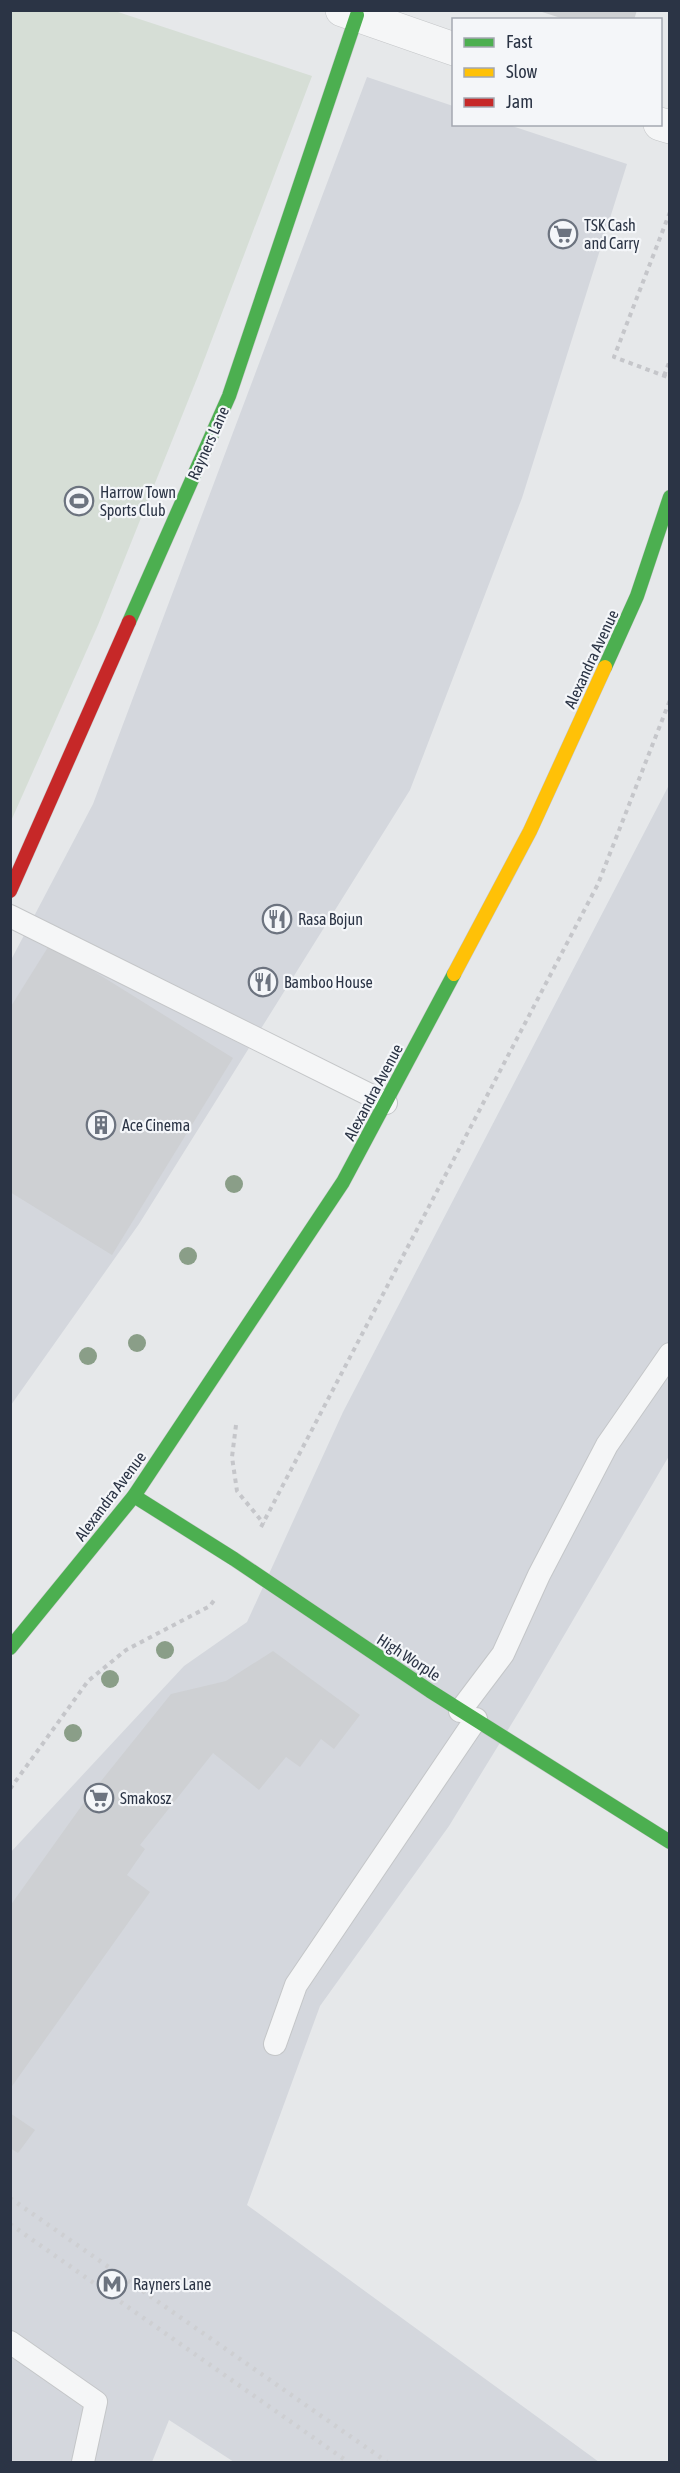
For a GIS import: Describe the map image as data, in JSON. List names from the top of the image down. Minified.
{"streets":{"street":["Rayners Lane","Alexandra Avenue","High Worple"]},"crossings":[["Alexandra Avenue","High Worple"]],"places":{"supermarket":["TSK Cash and Carry","Smakosz"],"sports":["Harrow Town Sports Club"],"restaurant":["Rasa Bojun","Bamboo House"],"building":["Ace Cinema"],"metro station":["Rayners Lane"]},"legend":["Fast","Slow","Jam"]}
